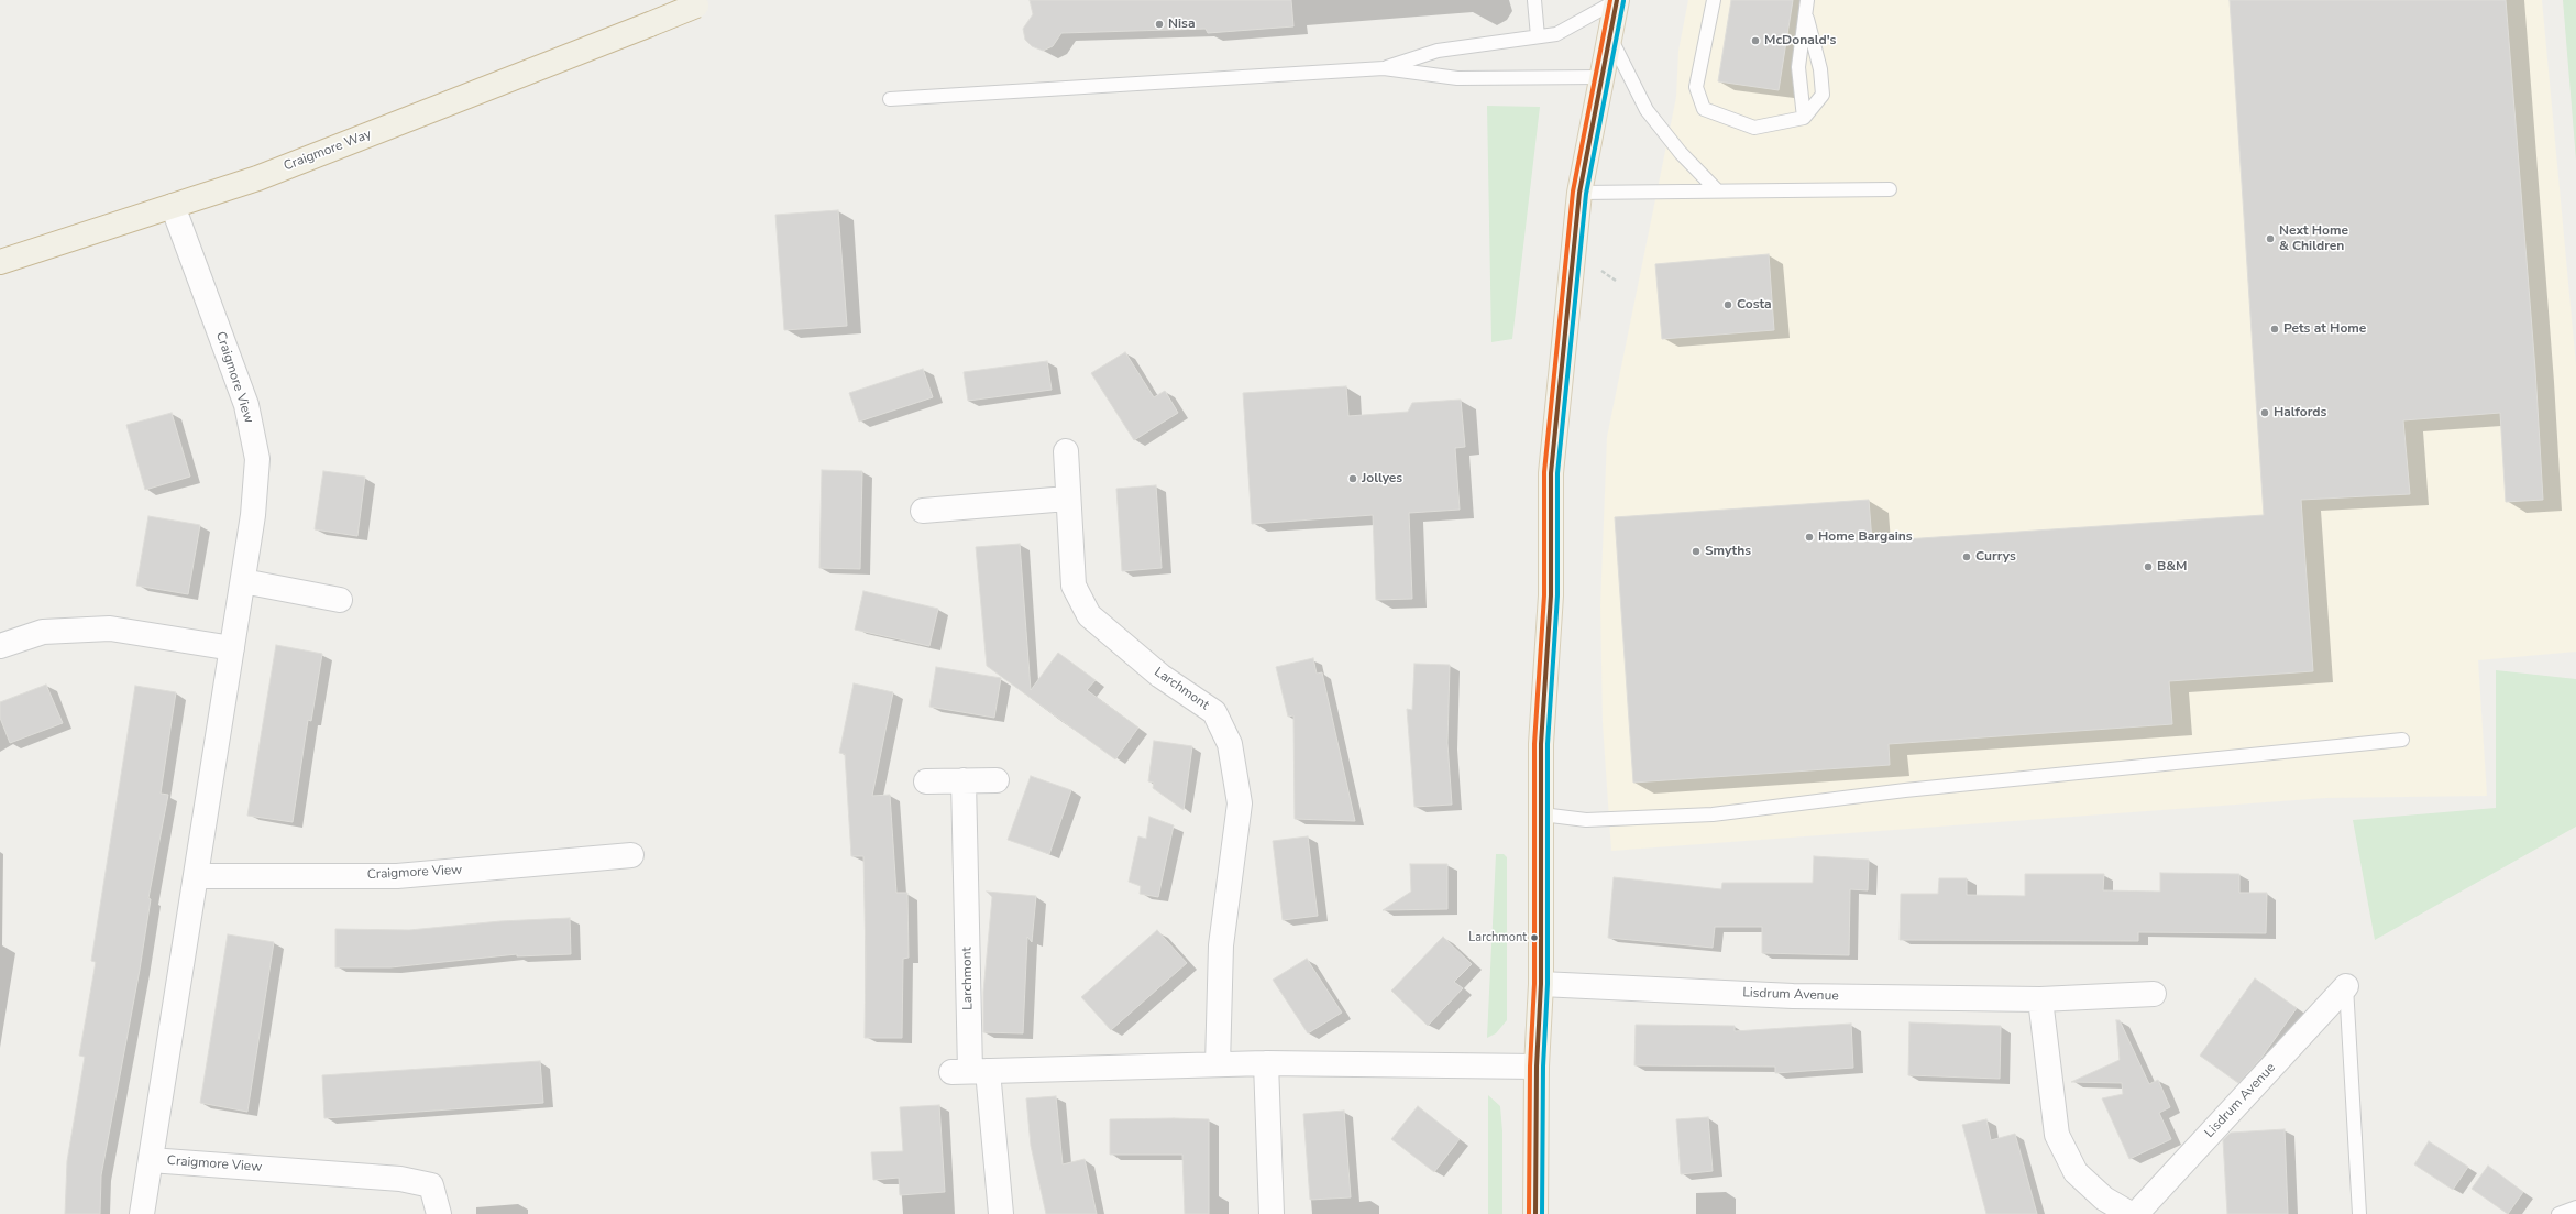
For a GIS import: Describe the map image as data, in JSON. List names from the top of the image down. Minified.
{"streets":{"highway":["Craigmore Way"],"street":["Craigmore View","Larchmont","Lisdrum Avenue"]},"crossings":[["Craigmore Way","Craigmore View"]],"places":["Nisa","McDonald's","Next Home & Children","Costa","Pets at Home","Halfords","Jollyes","Home Bargains","Smyths","Currys","B&M","Larchmont"]}
